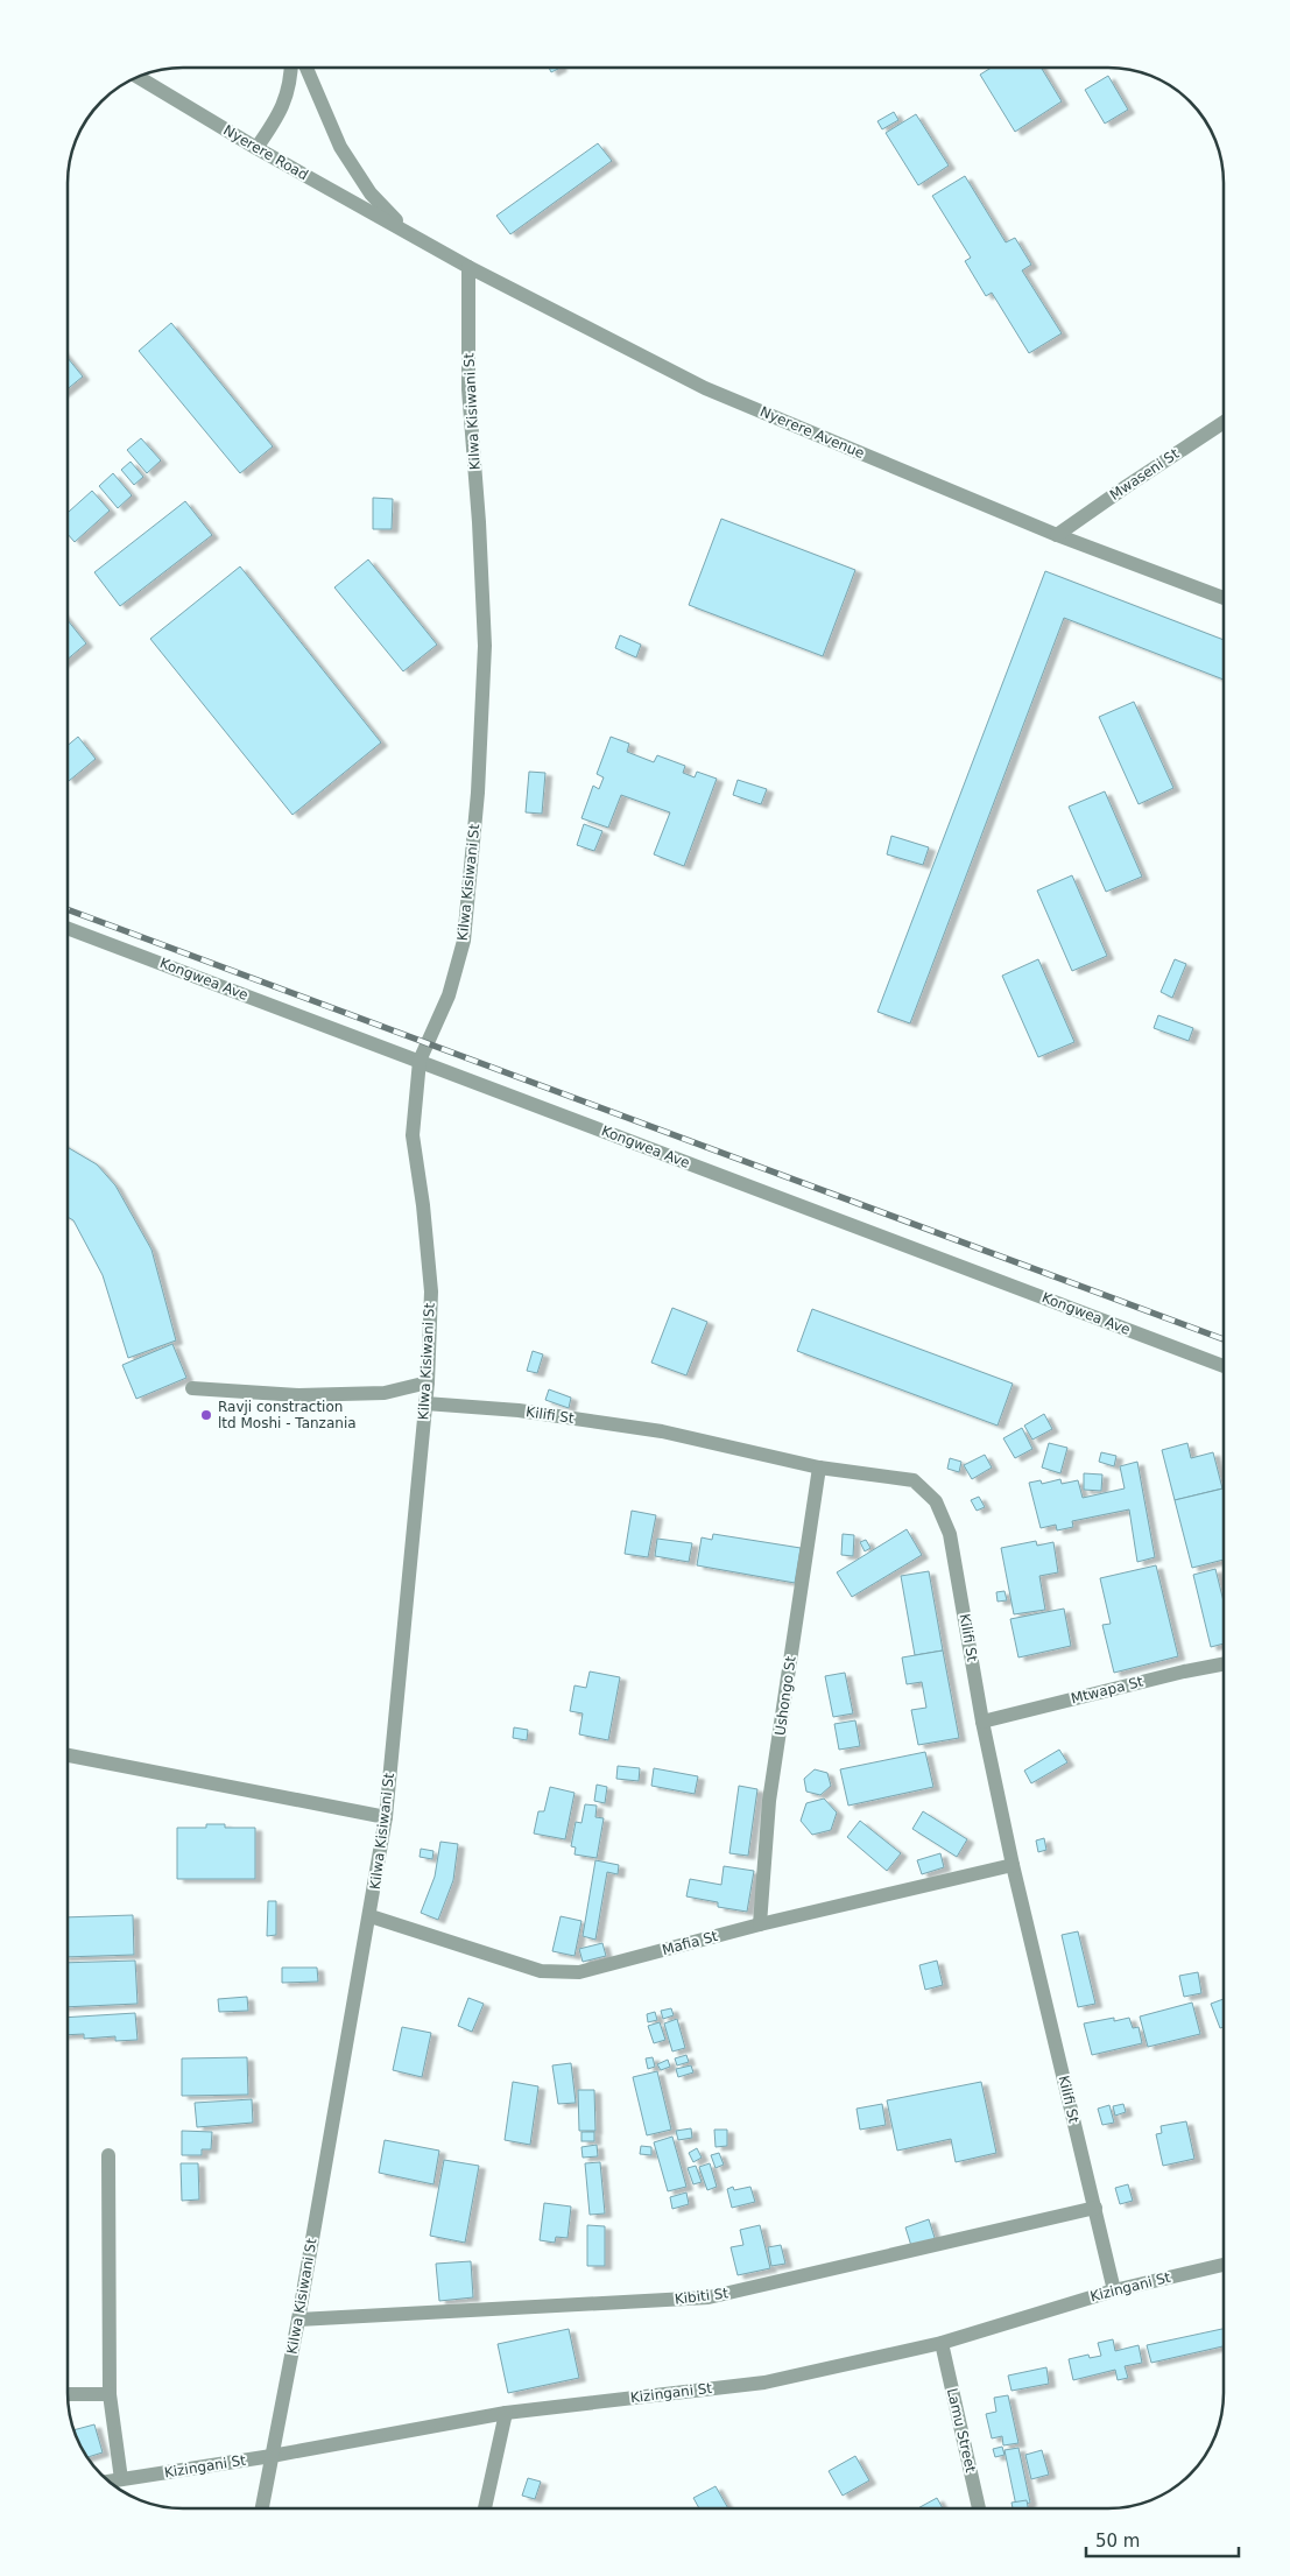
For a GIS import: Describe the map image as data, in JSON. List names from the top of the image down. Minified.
{"streets":{"street":["Nyerere Road","Kilwa Kisiwani St","Nyerere Avenue","Mwaseni St","Kongwea Ave","Kilifi St","Mtwapa St","Ushongo St","Mafia St","Kizingani St","Kibiti St","Lamu Street"]},"crossings":[["Nyerere Road","Nyerere Avenue"],["Kilwa Kisiwani St","Nyerere Avenue"],["Kilwa Kisiwani St","Kongwea Ave"],["Kilwa Kisiwani St","Kilifi St"],["Kilwa Kisiwani St","Mafia St"],["Kilwa Kisiwani St","Kizingani St"],["Kilwa Kisiwani St","Kibiti St"],["Nyerere Avenue","Mwaseni St"],["Kilifi St","Mtwapa St"],["Kilifi St","Ushongo St"],["Kilifi St","Mafia St"],["Kilifi St","Kizingani St"],["Kilifi St","Kibiti St"],["Ushongo St","Mafia St"],["Kizingani St","Lamu Street"]],"places":["Ravji constraction ltd Moshi - Tanzania"],"scale_bar":"50 m"}
